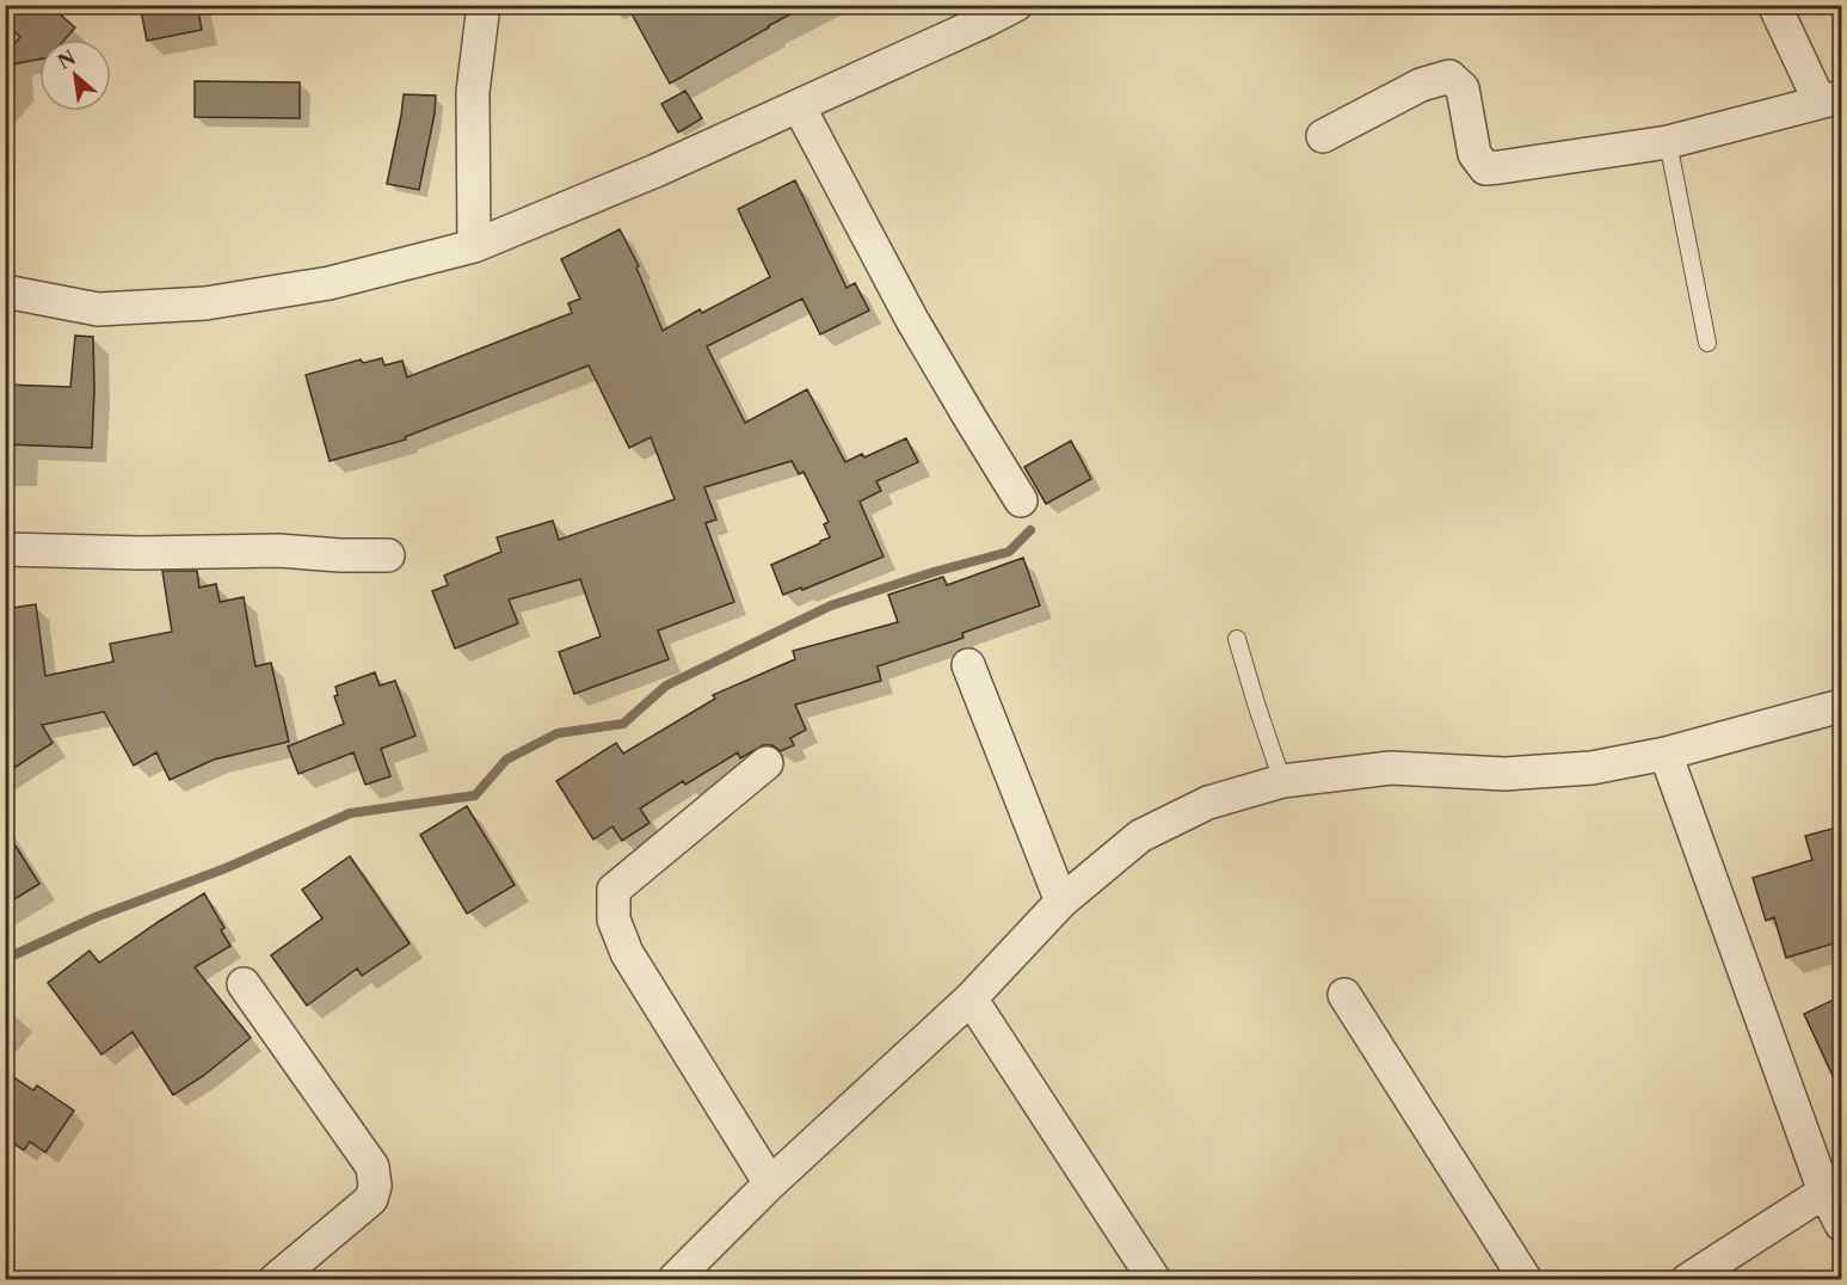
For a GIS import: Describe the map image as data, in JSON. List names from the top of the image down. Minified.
{"north":"top left"}
